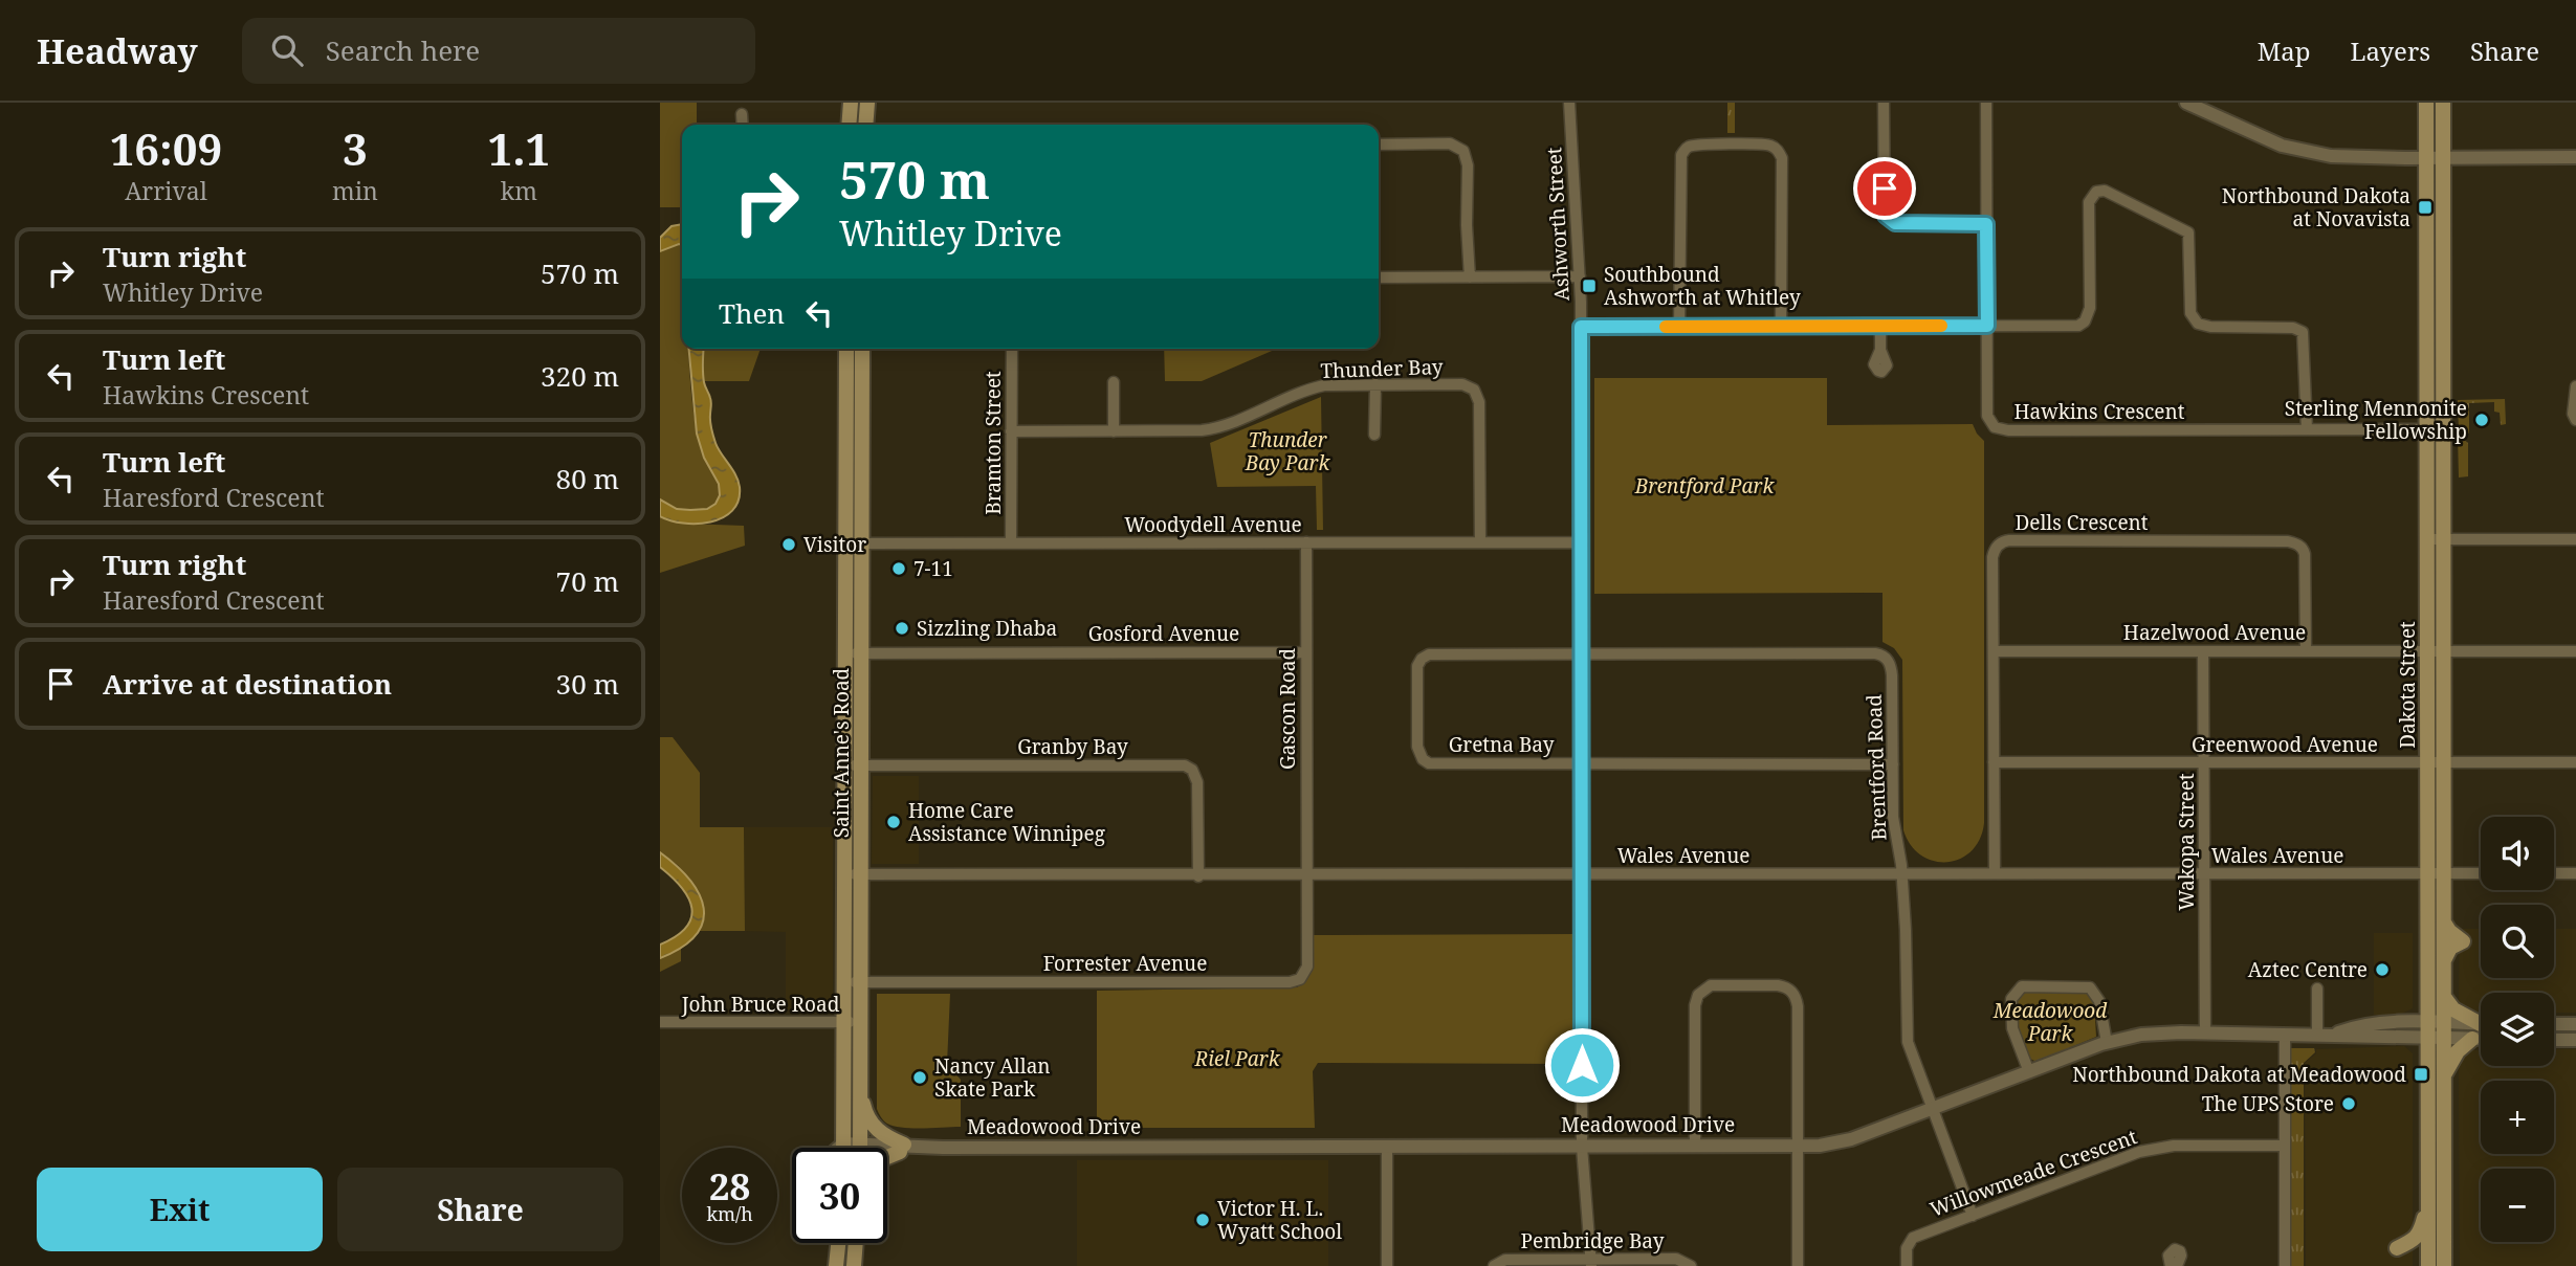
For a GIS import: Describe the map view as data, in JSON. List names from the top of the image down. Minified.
{"streets":{"main road":["Dakota Street","Saint Anne's Road"],"street":["Ashworth Street","Thunder Bay","Hawkins Crescent","Bramton Street","Dells Crescent","Woodydell Avenue","Hazelwood Avenue","Gosford Avenue","Gascon Road","Gretna Bay","Greenwood Avenue","Granby Bay","Brentford Road","Wakopa Street","Wales Avenue","Forrester Avenue","John Bruce Road","Meadowood Drive","Willowmeade Crescent","Pembridge Bay"]},"crossings":[["Ashworth Street","Woodydell Avenue"],["Ashworth Street","Gretna Bay"],["Ashworth Street","Brentford Road"],["Ashworth Street","Wales Avenue"],["Ashworth Street","Meadowood Drive"],["Ashworth Street","Pembridge Bay"],["Thunder Bay","Bramton Street"],["Thunder Bay","Woodydell Avenue"],["Hawkins Crescent","Dakota Street"],["Bramton Street","Woodydell Avenue"],["Dells Crescent","Hazelwood Avenue"],["Dells Crescent","Greenwood Avenue"],["Dells Crescent","Wales Avenue"],["Woodydell Avenue","Gascon Road"],["Woodydell Avenue","Saint Anne's Road"],["Hazelwood Avenue","Dakota Street"],["Hazelwood Avenue","Wakopa Street"],["Gosford Avenue","Gascon Road"],["Gosford Avenue","Saint Anne's Road"],["Dakota Street","Greenwood Avenue"],["Dakota Street","Wales Avenue"],["Dakota Street","Meadowood Drive"],["Gascon Road","Wales Avenue"],["Gascon Road","Forrester Avenue"],["Gretna Bay","Brentford Road"],["Greenwood Avenue","Wakopa Street"],["Granby Bay","Saint Anne's Road"],["Granby Bay","Wales Avenue"],["Saint Anne's Road","Wales Avenue"],["Saint Anne's Road","Forrester Avenue"],["Saint Anne's Road","John Bruce Road"],["Brentford Road","Wales Avenue"],["Brentford Road","Meadowood Drive"],["Brentford Road","Willowmeade Crescent"],["Wakopa Street","Wales Avenue"],["Wakopa Street","Meadowood Drive"],["Wales Avenue","Forrester Avenue"]],"parks":["Thunder Bay Park","Brentford Park","Meadowood Park","Riel Park"],"places":{"transit":["Northbound Dakota at Novavista","Southbound Ashworth at Whitley","Northbound Dakota at Meadowood"],"other":["Sterling Mennonite Fellowship","Visitor","7-11","Sizzling Dhaba","Home Care Assistance Winnipeg","Aztec Centre","Nancy Allan Skate Park","The UPS Store","Victor H. L. Wyatt School"]},"page":{"header":"Headway","search":"Search here","nav":["Map","Layers","Share"],"eta":["16:09","Arrival","3","min","1.1","km"],"turn":["570 m","Whitley Drive"],"list":[{"name":"Turn right","note":"Whitley Drive","value":"570 m"},{"name":"Turn left","note":"Hawkins Crescent","value":"320 m"},{"name":"Turn left","note":"Haresford Crescent","value":"80 m"},{"name":"Turn right","note":"Haresford Crescent","value":"70 m"},{"name":"Arrive at destination","value":"30 m"}],"then":"Then","map_buttons":["+","−"],"speed":"28 km/h","limit":"30","buttons":["Exit","Share"]}}
